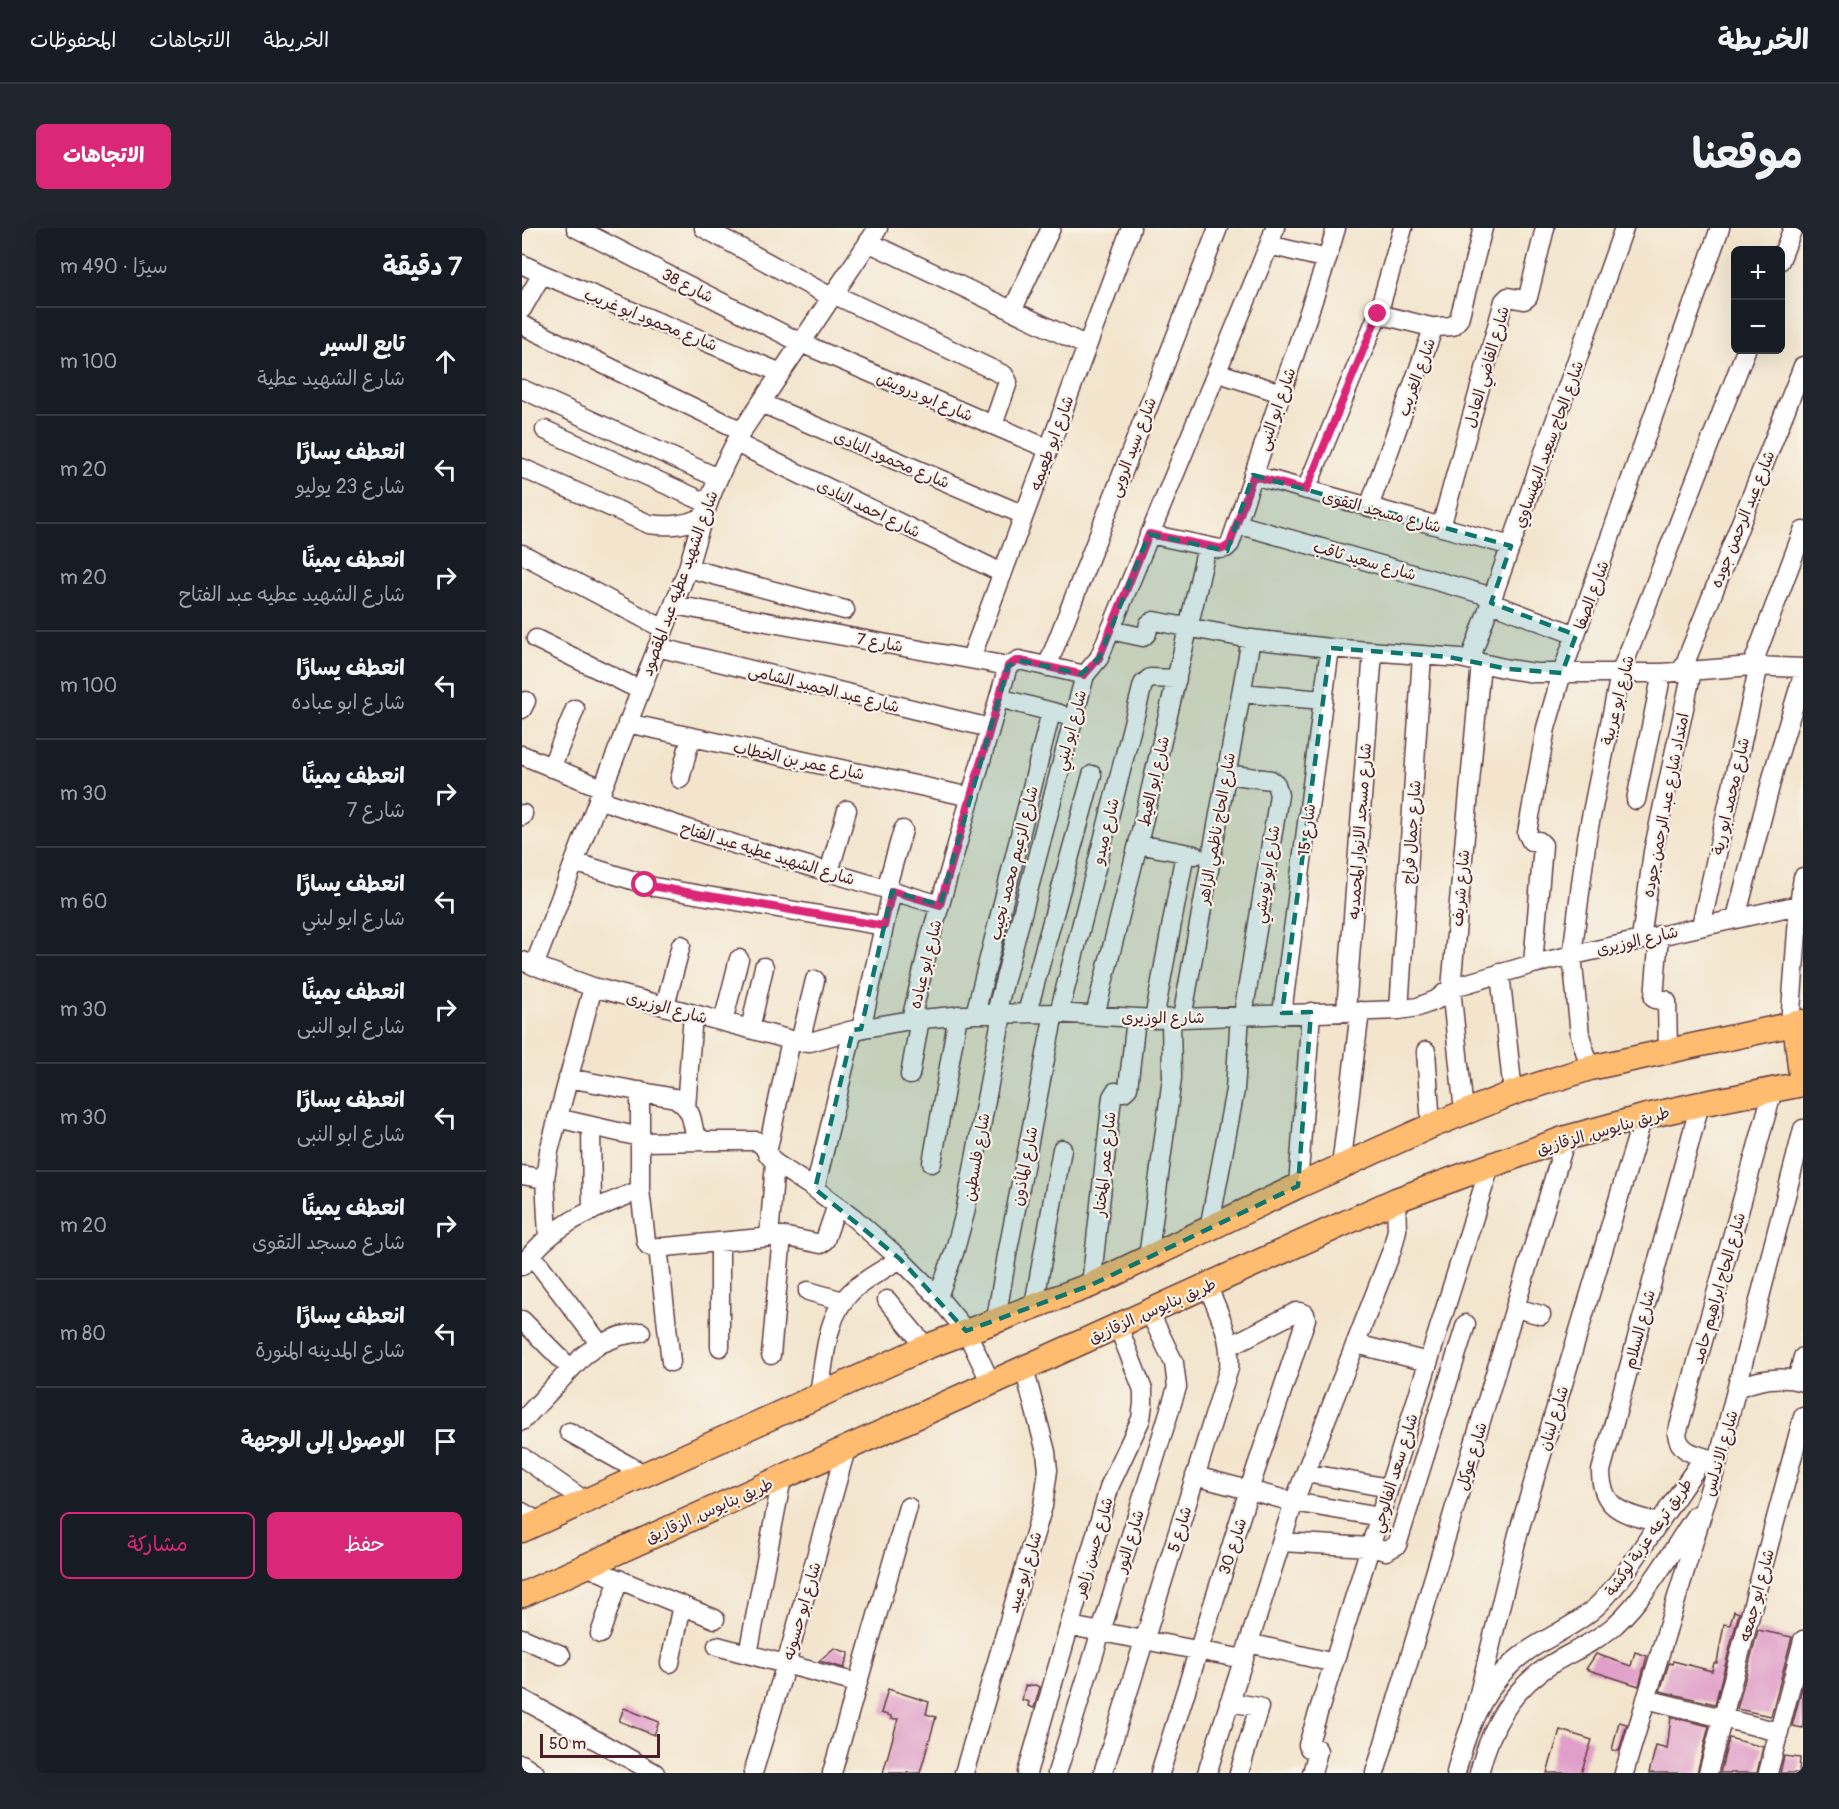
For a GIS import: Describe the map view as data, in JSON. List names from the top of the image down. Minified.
{"streets":{"main road":["طريق بنايوس, الزقازيق"],"street":["شارع 38","شارع محمود ابو غريب","شارع القاضي العادل","شارع الغريب","شارع ابو درويش","شارع ابو النبى","شارع ابو طعيمه","شارع الحاج سعيد البهنساوي","شارع سيد الروبى","شارع محمود النادى","شارع احمد النادى","شارع مسجد التقوى","شارع عبد الرحمن جوده","شارع سعيد ثاقب","شارع الشهيد عطيه عبد المقصود","شارع الصفا","شارع 7","شارع عبد الحميد الشامى","شارع ابو عريبة","شارع ابو لبني","شارع عمر بن الخطاب","شارع ابو الغيط","شارع محمد ابو رية","امتداد شارع عبد الرحمن جوده","شارع الحاج ناظمي الزاهر","شارع 15","شارع ميدو","شارع مسجد الانوار المحمديه","شارع جمال فراج","شارع الشهيد عطيه عبد الفتاح","شارع الزعيم محمد نجيب","شارع ابو نويشي","شارع شريف","شارع الوزيرى","شارع ابو عباده","شارع فلسطين","شارع عمر المختار","شارع المأذون","شارع الحاج ابراهيم حامد","شارع السلام","شارع لبنان","شارع الاندلس","شارع عوكل","شارع سعد الفالوجي","شارع 5","طريق ترعه عزبة لوكشة","شارع النور","شارع 30","شارع حسن زاهر","شارع ابو عبيد","شارع ابو جمعه","شارع ابو حسونه"]},"crossings":[["شارع 38","شارع ابو درويش"],["شارع 38","شارع الشهيد عطيه عبد المقصود"],["شارع محمود ابو غريب","شارع الشهيد عطيه عبد المقصود"],["شارع القاضي العادل","شارع مسجد التقوى"],["شارع الغريب","شارع مسجد التقوى"],["شارع ابو درويش","شارع ابو طعيمه"],["شارع ابو درويش","شارع الشهيد عطيه عبد المقصود"],["شارع ابو النبى","شارع مسجد التقوى"],["شارع ابو النبى","شارع سعيد ثاقب"],["شارع ابو النبى","شارع ابو الغيط"],["شارع ابو طعيمه","شارع محمود النادى"],["شارع ابو طعيمه","شارع احمد النادى"],["شارع ابو طعيمه","شارع 7"],["شارع الحاج سعيد البهنساوي","شارع مسجد التقوى"],["شارع الحاج سعيد البهنساوي","شارع سعيد ثاقب"],["شارع الحاج سعيد البهنساوي","شارع شريف"],["شارع سيد الروبى","شارع 7"],["شارع محمود النادى","شارع الشهيد عطيه عبد المقصود"],["شارع احمد النادى","شارع الشهيد عطيه عبد المقصود"],["شارع عبد الرحمن جوده","امتداد شارع عبد الرحمن جوده"],["شارع سعيد ثاقب","شارع الصفا"],["شارع الشهيد عطيه عبد المقصود","شارع 7"],["شارع الشهيد عطيه عبد المقصود","شارع عبد الحميد الشامى"],["شارع الشهيد عطيه عبد المقصود","شارع عمر بن الخطاب"],["شارع الشهيد عطيه عبد المقصود","شارع الشهيد عطيه عبد الفتاح"],["شارع الشهيد عطيه عبد المقصود","شارع الوزيرى"],["شارع الصفا","شارع الوزيرى"],["شارع 7","شارع ابو لبني"],["شارع 7","شارع ابو عباده"],["شارع عبد الحميد الشامى","شارع ابو عباده"],["شارع ابو عريبة","شارع الوزيرى"],["شارع ابو لبني","شارع الوزيرى"],["شارع ابو لبني","شارع فلسطين"],["شارع عمر بن الخطاب","شارع ابو عباده"],["شارع ابو الغيط","شارع ميدو"],["شارع ابو الغيط","شارع الوزيرى"],["شارع محمد ابو رية","شارع الوزيرى"],["امتداد شارع عبد الرحمن جوده","شارع الوزيرى"],["شارع الحاج ناظمي الزاهر","شارع ابو نويشي"],["شارع الحاج ناظمي الزاهر","شارع الوزيرى"],["شارع الحاج ناظمي الزاهر","شارع عمر المختار"],["شارع 15","شارع الوزيرى"],["شارع ميدو","شارع الوزيرى"],["شارع ميدو","شارع المأذون"],["شارع مسجد الانوار المحمديه","شارع الوزيرى"],["شارع جمال فراج","شارع الوزيرى"],["شارع الشهيد عطيه عبد الفتاح","شارع ابو عباده"],["شارع الزعيم محمد نجيب","شارع الوزيرى"],["شارع ابو نويشي","شارع الوزيرى"],["شارع شريف","شارع الوزيرى"],["شارع الوزيرى","شارع ابو عباده"],["شارع الوزيرى","شارع فلسطين"],["شارع الوزيرى","شارع عمر المختار"],["شارع الوزيرى","شارع المأذون"],["طريق بنايوس, الزقازيق","شارع الحاج ابراهيم حامد"],["طريق بنايوس, الزقازيق","شارع السلام"],["طريق بنايوس, الزقازيق","شارع لبنان"],["طريق بنايوس, الزقازيق","شارع عوكل"],["طريق بنايوس, الزقازيق","شارع سعد الفالوجي"],["طريق بنايوس, الزقازيق","شارع 5"],["طريق بنايوس, الزقازيق","شارع النور"],["طريق بنايوس, الزقازيق","شارع حسن زاهر"],["طريق بنايوس, الزقازيق","شارع ابو عبيد"],["طريق بنايوس, الزقازيق","شارع ابو حسونه"],["شارع الحاج ابراهيم حامد","شارع الاندلس"],["شارع الحاج ابراهيم حامد","طريق ترعه عزبة لوكشة"],["شارع السلام","طريق ترعه عزبة لوكشة"],["شارع لبنان","طريق ترعه عزبة لوكشة"],["شارع الاندلس","طريق ترعه عزبة لوكشة"],["شارع 5","شارع 30"]],"scale_bar":"50 m","page":{"header":"الخريطة","nav":["الخريطة","الاتجاهات","المحفوظات"],"title":"موقعنا","buttons":["الاتجاهات",["حفظ","مشاركة"]],"heading":["7 دقيقة","سيرًا · 490 m"],"map_buttons":["+","−"],"list":[["تابع السير","شارع الشهيد عطية","100 m"],["انعطف يسارًا","شارع 23 يوليو","20 m"],["انعطف يمينًا","شارع الشهيد عطيه عبد الفتاح","20 m"],["انعطف يسارًا","شارع ابو عباده","100 m"],["انعطف يمينًا","شارع 7","30 m"],["انعطف يسارًا","شارع ابو لبني","60 m"],["انعطف يمينًا","شارع ابو النبى","30 m"],["انعطف يسارًا","شارع ابو النبى","30 m"],["انعطف يمينًا","شارع مسجد التقوى","20 m"],["انعطف يسارًا","شارع المدينه المنورة","80 m"],"الوصول إلى الوجهة"],"scale":"50 m"}}
